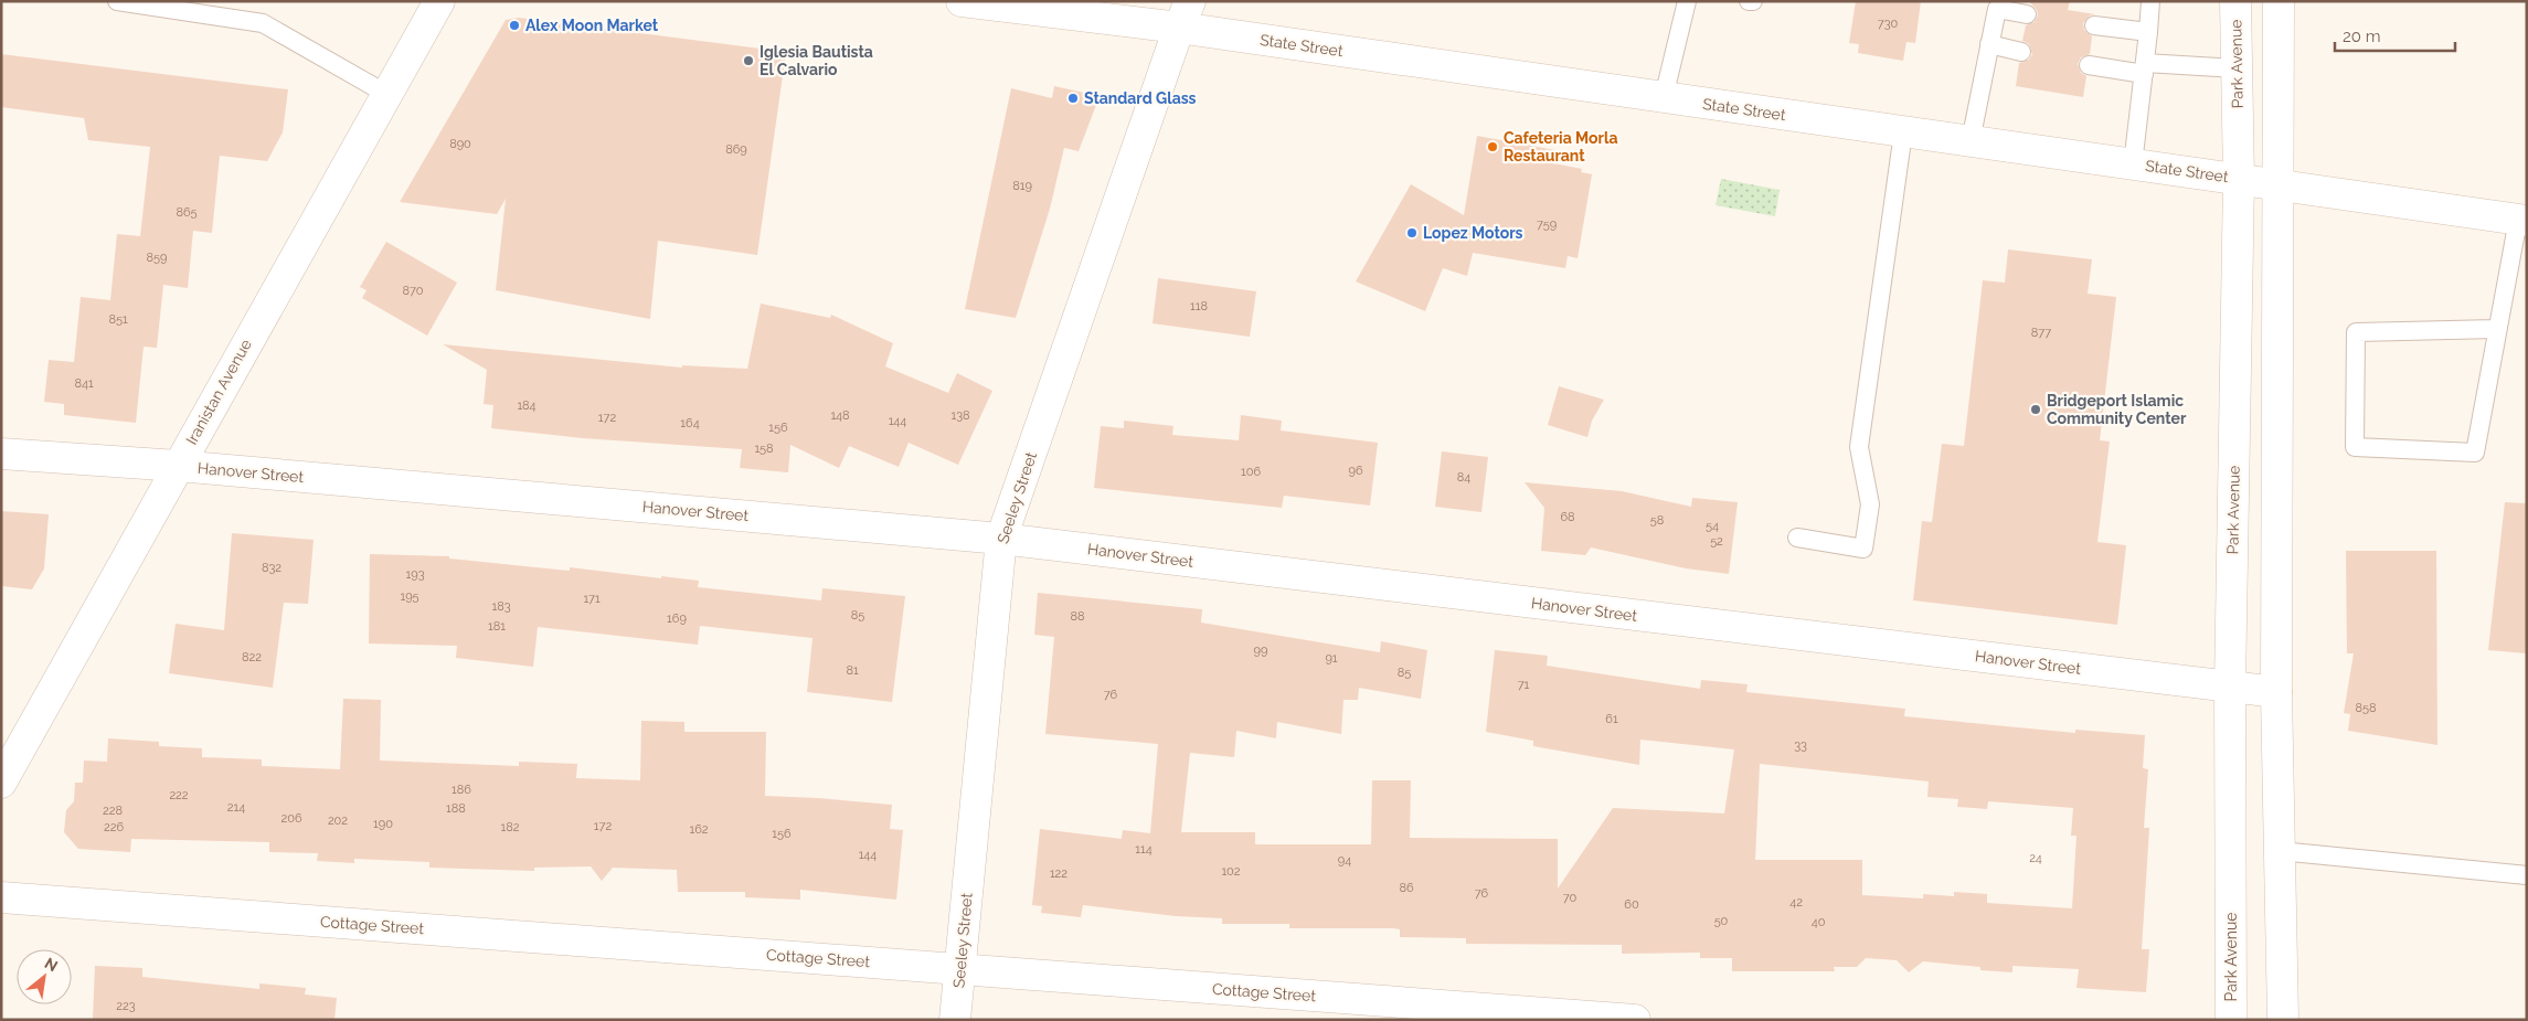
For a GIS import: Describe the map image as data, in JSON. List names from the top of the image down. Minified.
{"streets":{"street":["State Street","Park Avenue","Iranistan Avenue","Hanover Street","Seeley Street","Cottage Street"]},"crossings":[["State Street","Park Avenue"],["State Street","Seeley Street"],["Park Avenue","Hanover Street"],["Iranistan Avenue","Hanover Street"],["Hanover Street","Seeley Street"],["Seeley Street","Cottage Street"]],"places":["Alex Moon Market","Iglesia Bautista El Calvario","Standard Glass","Cafeteria Morla Restaurant","Lopez Motors","Bridgeport Islamic Community Center"],"house_numbers":["730","890","869","819","865","759","859","870","118","851","877","841","184","148","138","172","144","164","156","158","96","106","84","68","58","54","52","832","193","195","171","183","85","88","169","181","99","822","91","81","85","71","76","858","61","33","186","222","214","188","228","206","202","190","172","226","182","162","156","114","144","24","94","102","122","86","76","70","42","60","50","40","223"],"scale_bar":"20 m","north":"top right"}
